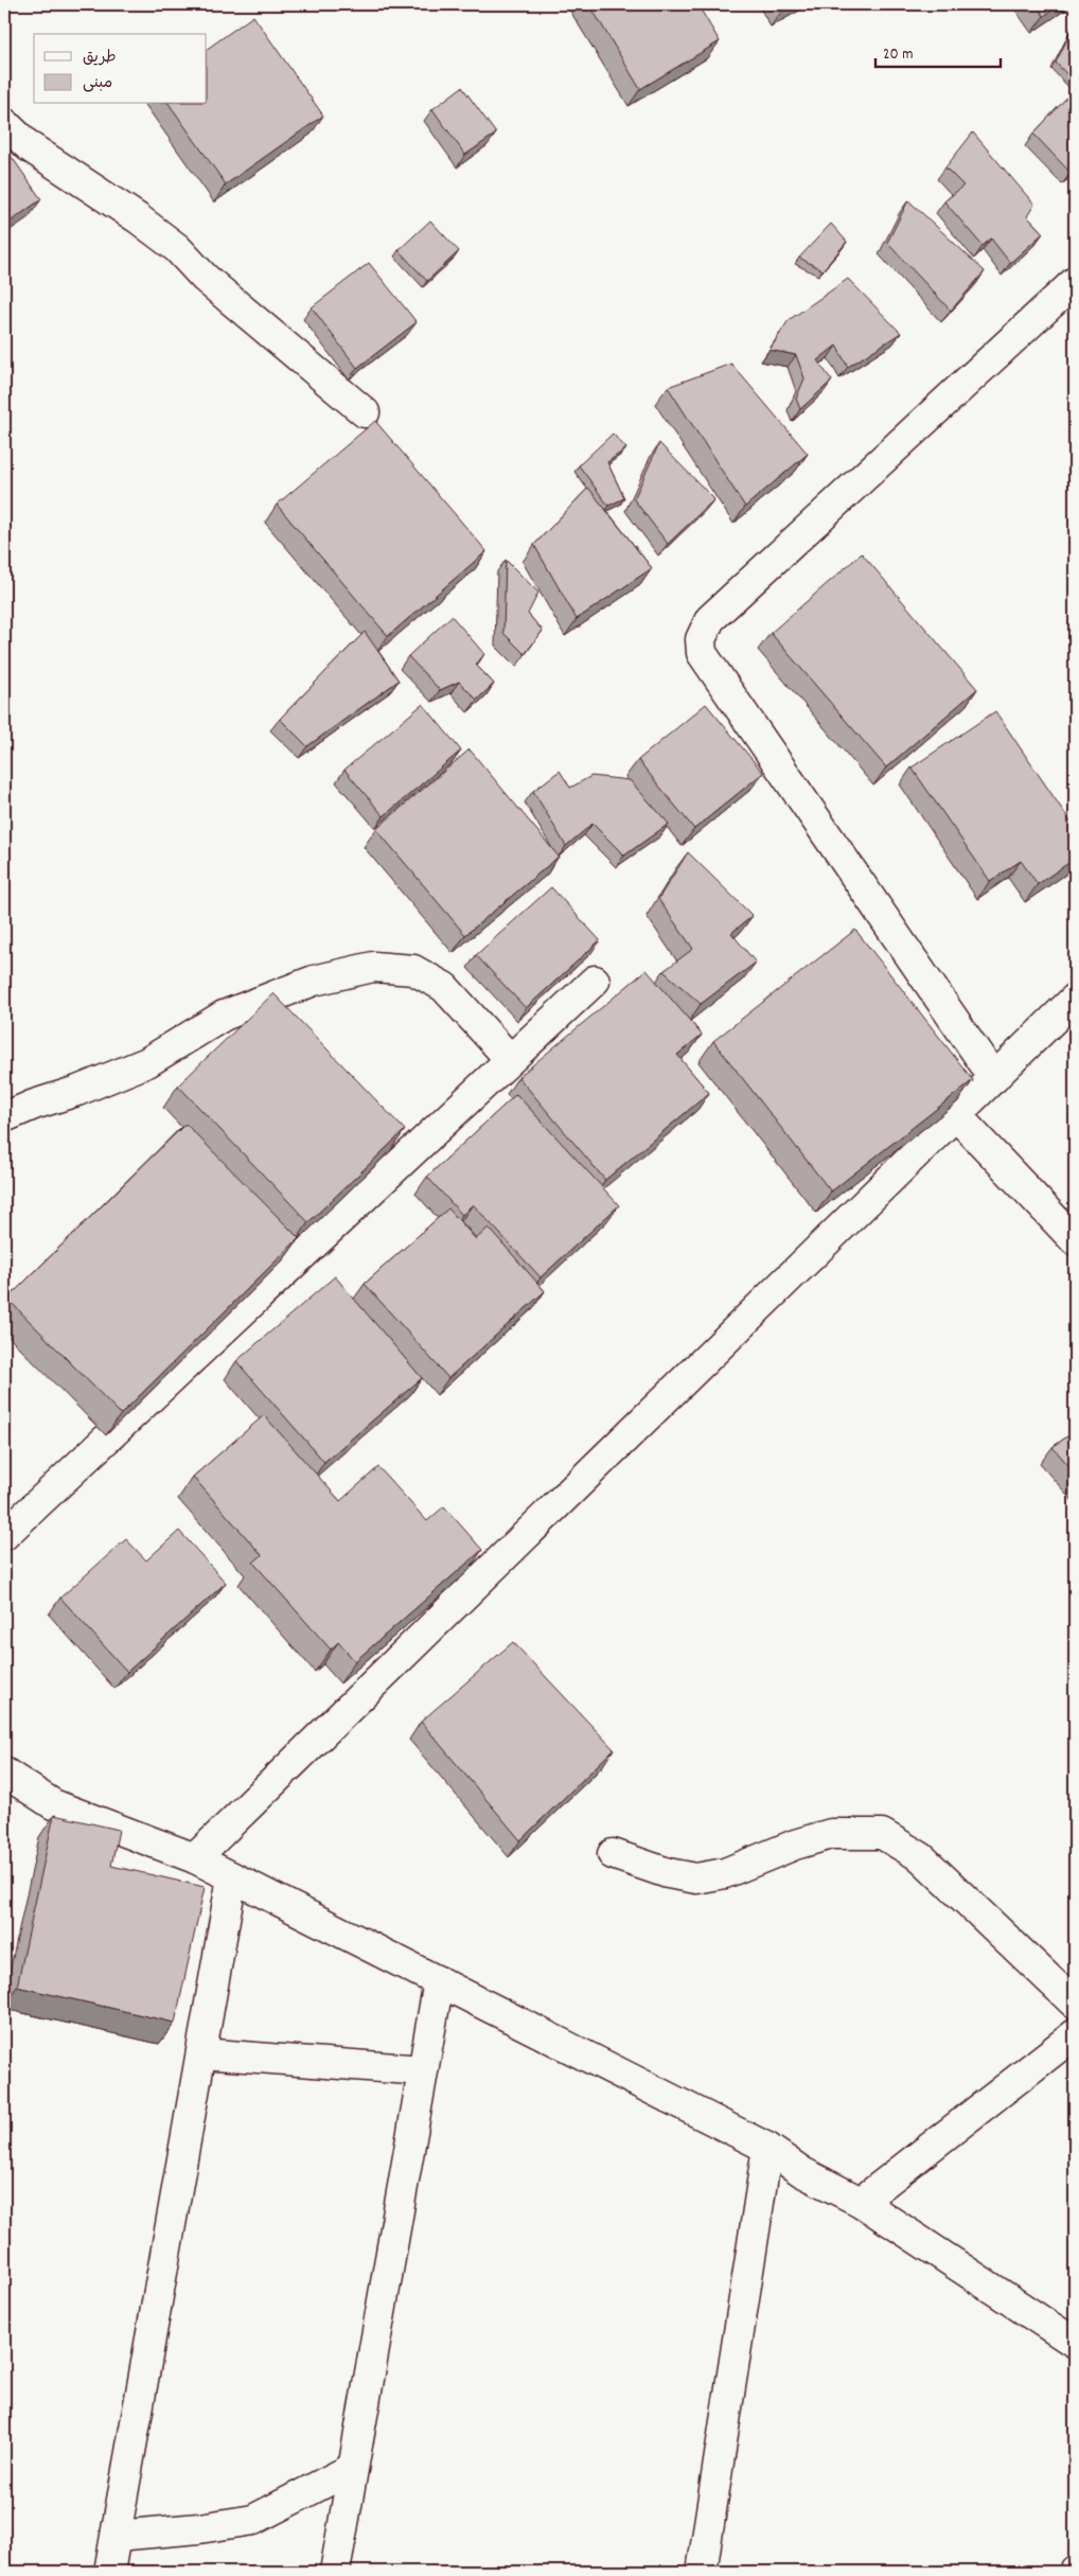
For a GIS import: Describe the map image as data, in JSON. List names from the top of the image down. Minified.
{"legend":["طريق","مبنى"],"scale_bar":"20 m"}
